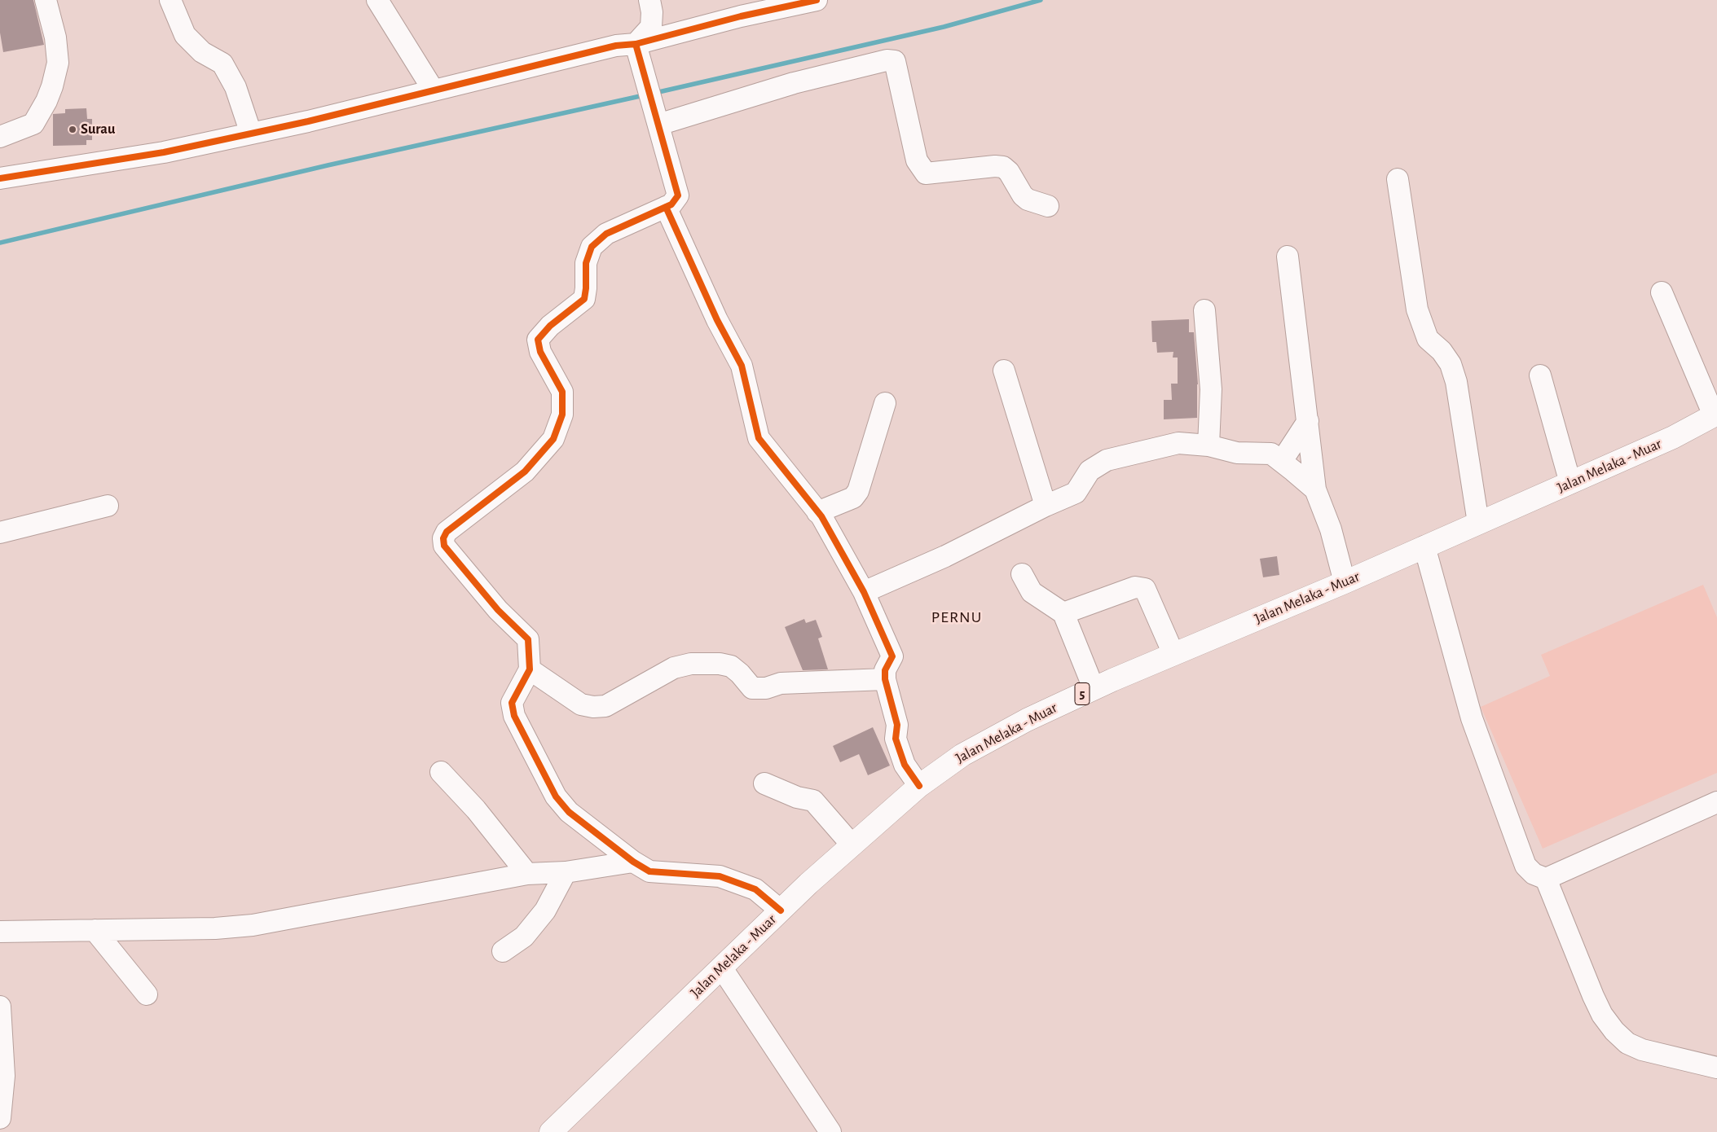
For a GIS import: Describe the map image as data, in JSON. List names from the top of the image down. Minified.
{"streets":{"main road":["Jalan Melaka - Muar","5"]},"districts":["PERNU"],"places":["Surau"]}
